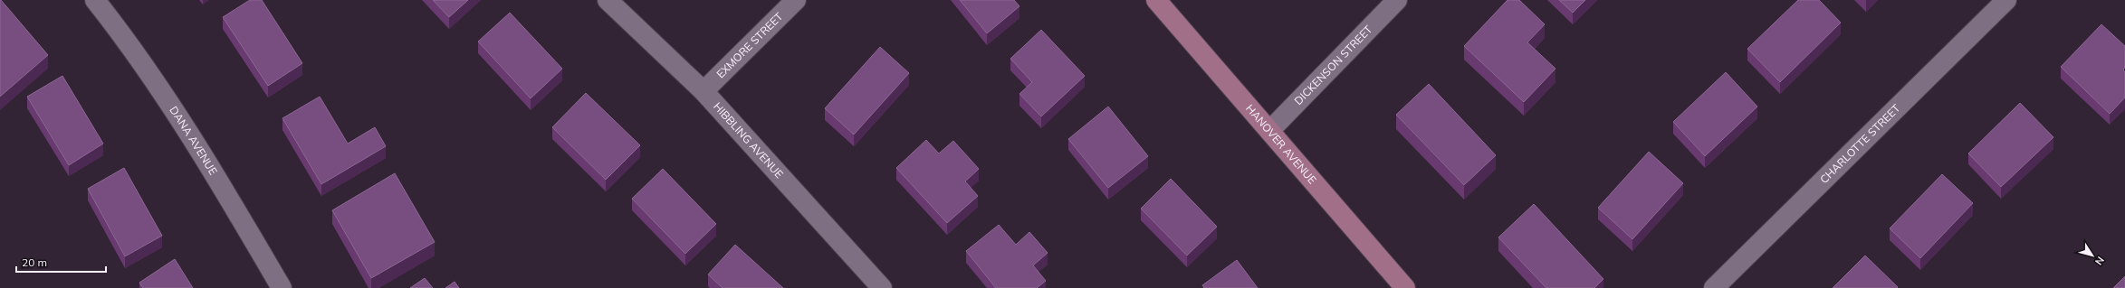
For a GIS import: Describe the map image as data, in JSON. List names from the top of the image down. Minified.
{"streets":{"street":["EXMORE STREET","DICKENSON STREET","DANA AVENUE","HIBBLING AVENUE","HANOVER AVENUE","CHARLOTTE STREET"]},"crossings":[["EXMORE STREET","HIBBLING AVENUE"],["DICKENSON STREET","HANOVER AVENUE"]],"scale_bar":"20 m","north":"bottom right"}
